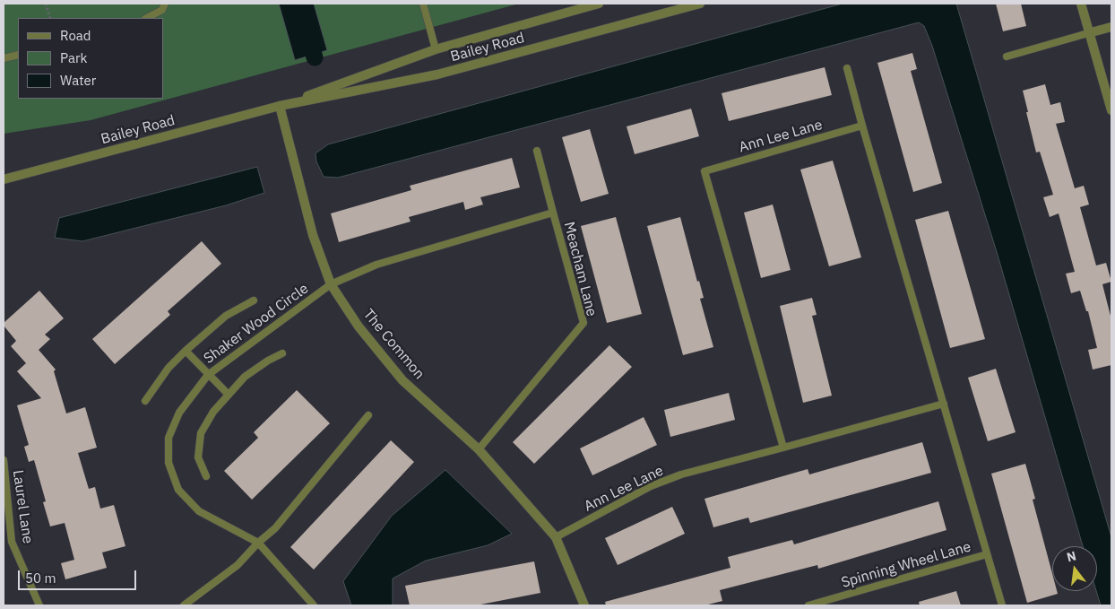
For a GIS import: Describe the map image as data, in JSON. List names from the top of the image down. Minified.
{"streets":{"street":["Bailey Road","The Common"],"lane":["Ann Lee Lane","Meacham Lane","Shaker Wood Circle","Laurel Lane","Spinning Wheel Lane"]},"crossings":[["Bailey Road","The Common"],["Ann Lee Lane","The Common"],["Ann Lee Lane","Spinning Wheel Lane"],["Meacham Lane","Shaker Wood Circle"],["Meacham Lane","The Common"],["Shaker Wood Circle","The Common"]],"legend":["Road","Park","Water"],"scale_bar":"50 m","north":"top"}
